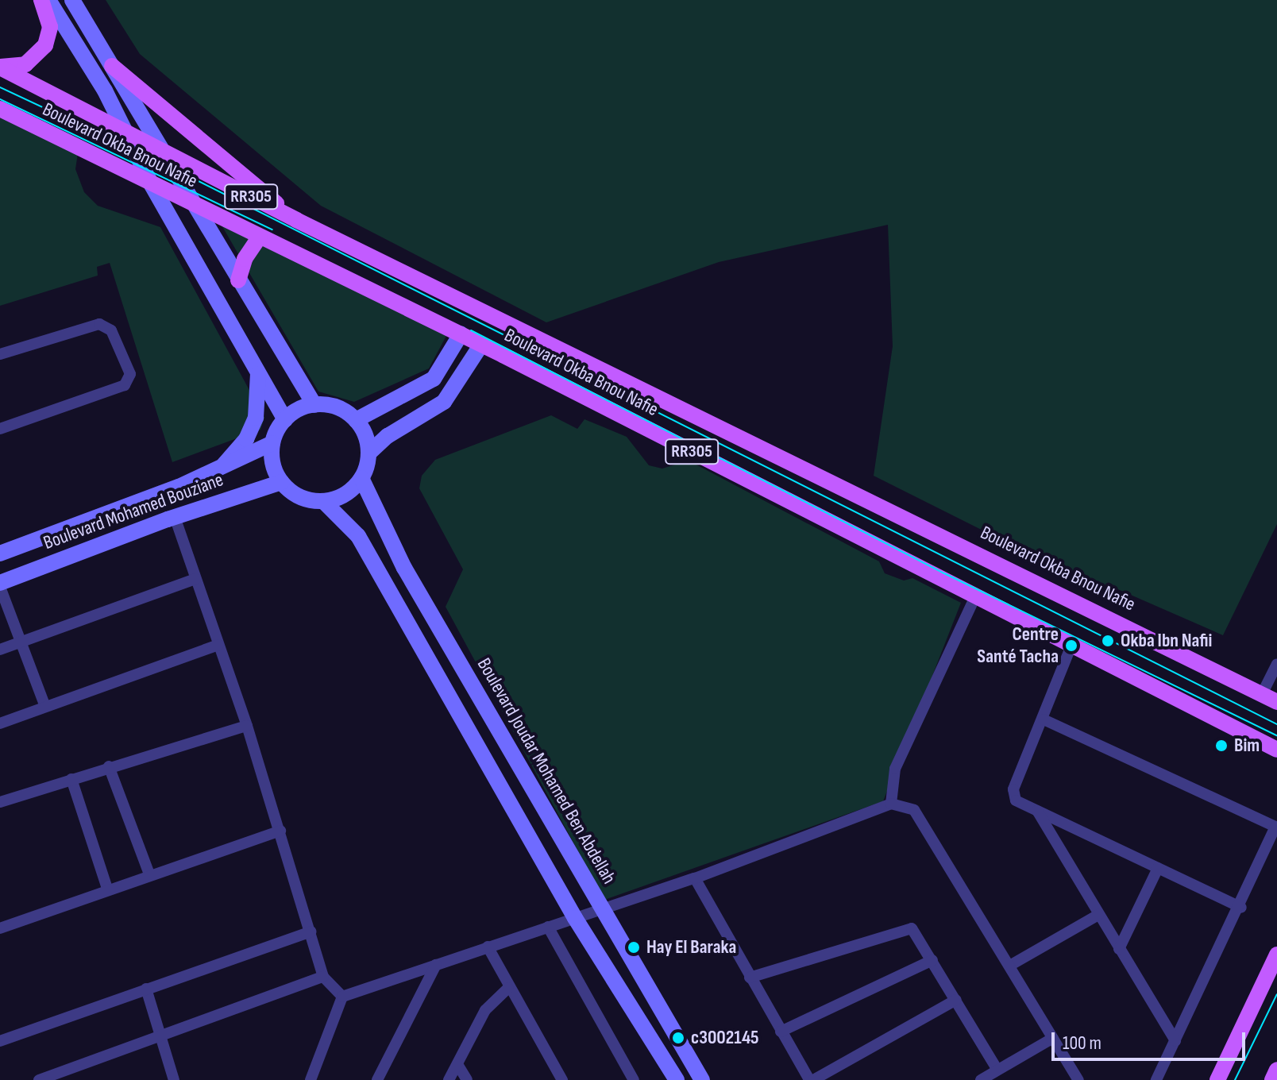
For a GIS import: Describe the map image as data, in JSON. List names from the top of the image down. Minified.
{"streets":{"main road":["Boulevard Okba Bnou Nafie","RR305","Boulevard Mohamed Bouziane","Boulevard Joudar Mohamed Ben Abdellah"]},"crossings":[["Boulevard Mohamed Bouziane","Boulevard Joudar Mohamed Ben Abdellah"]],"places":["Okba Ibn Nafii","Centre Santé Tacha","Bim","Hay El Baraka","c3002145"],"scale_bar":"100 m"}
